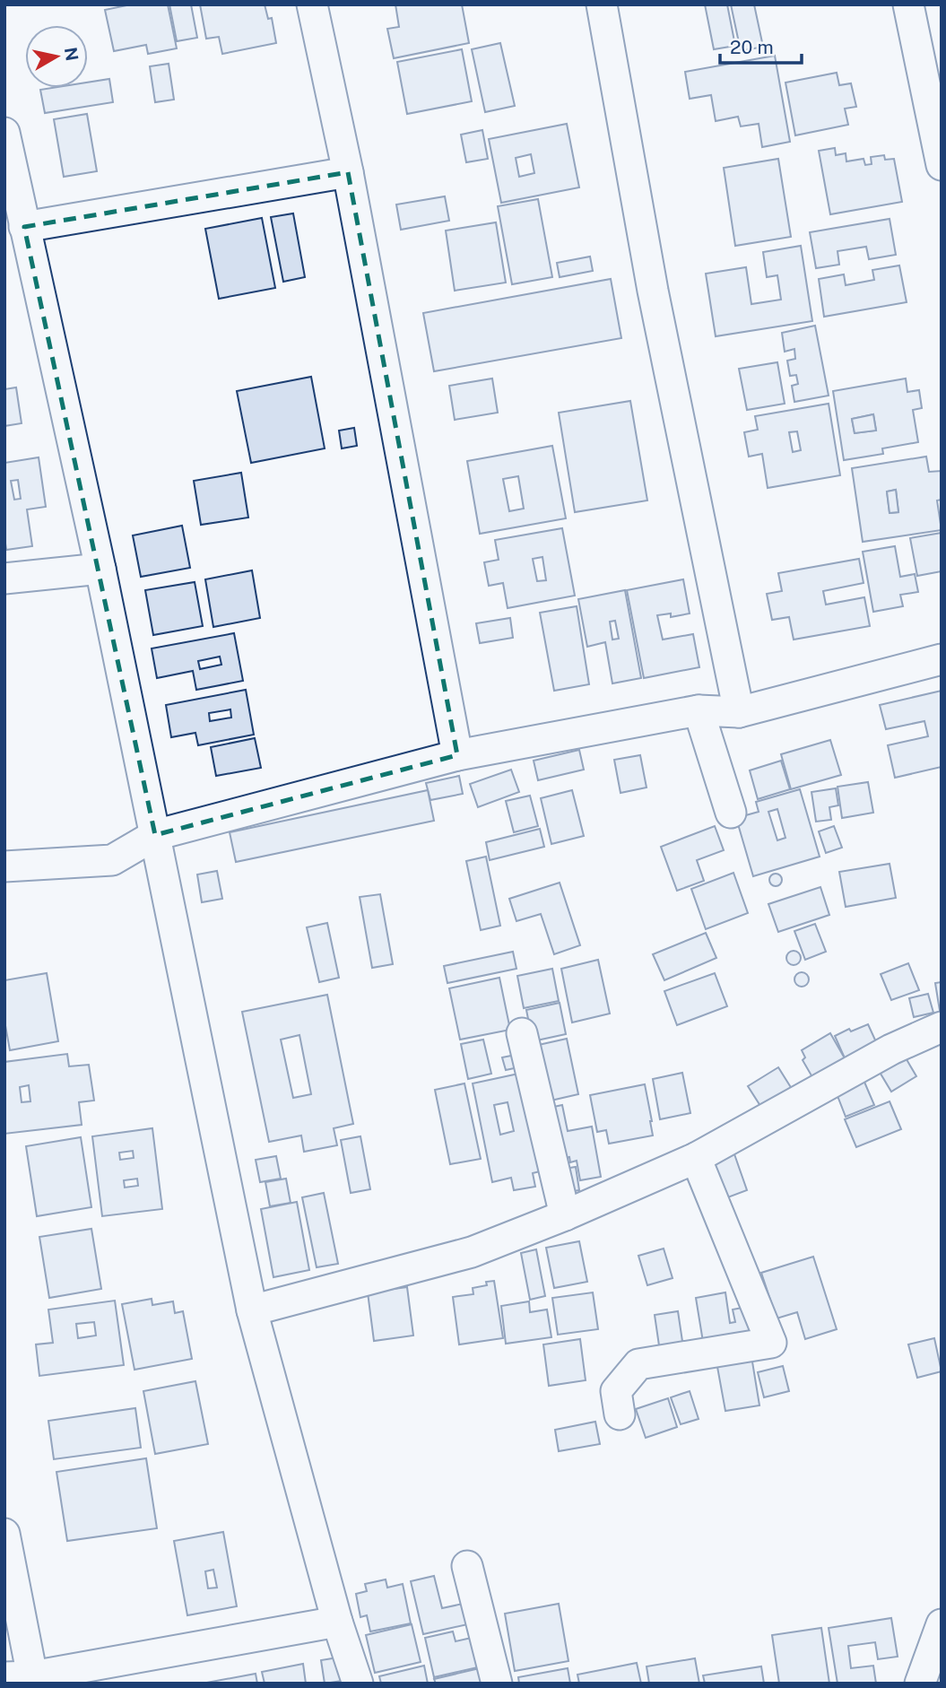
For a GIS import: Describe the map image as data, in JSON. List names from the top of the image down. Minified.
{"scale_bar":"20 m","north":"right"}
